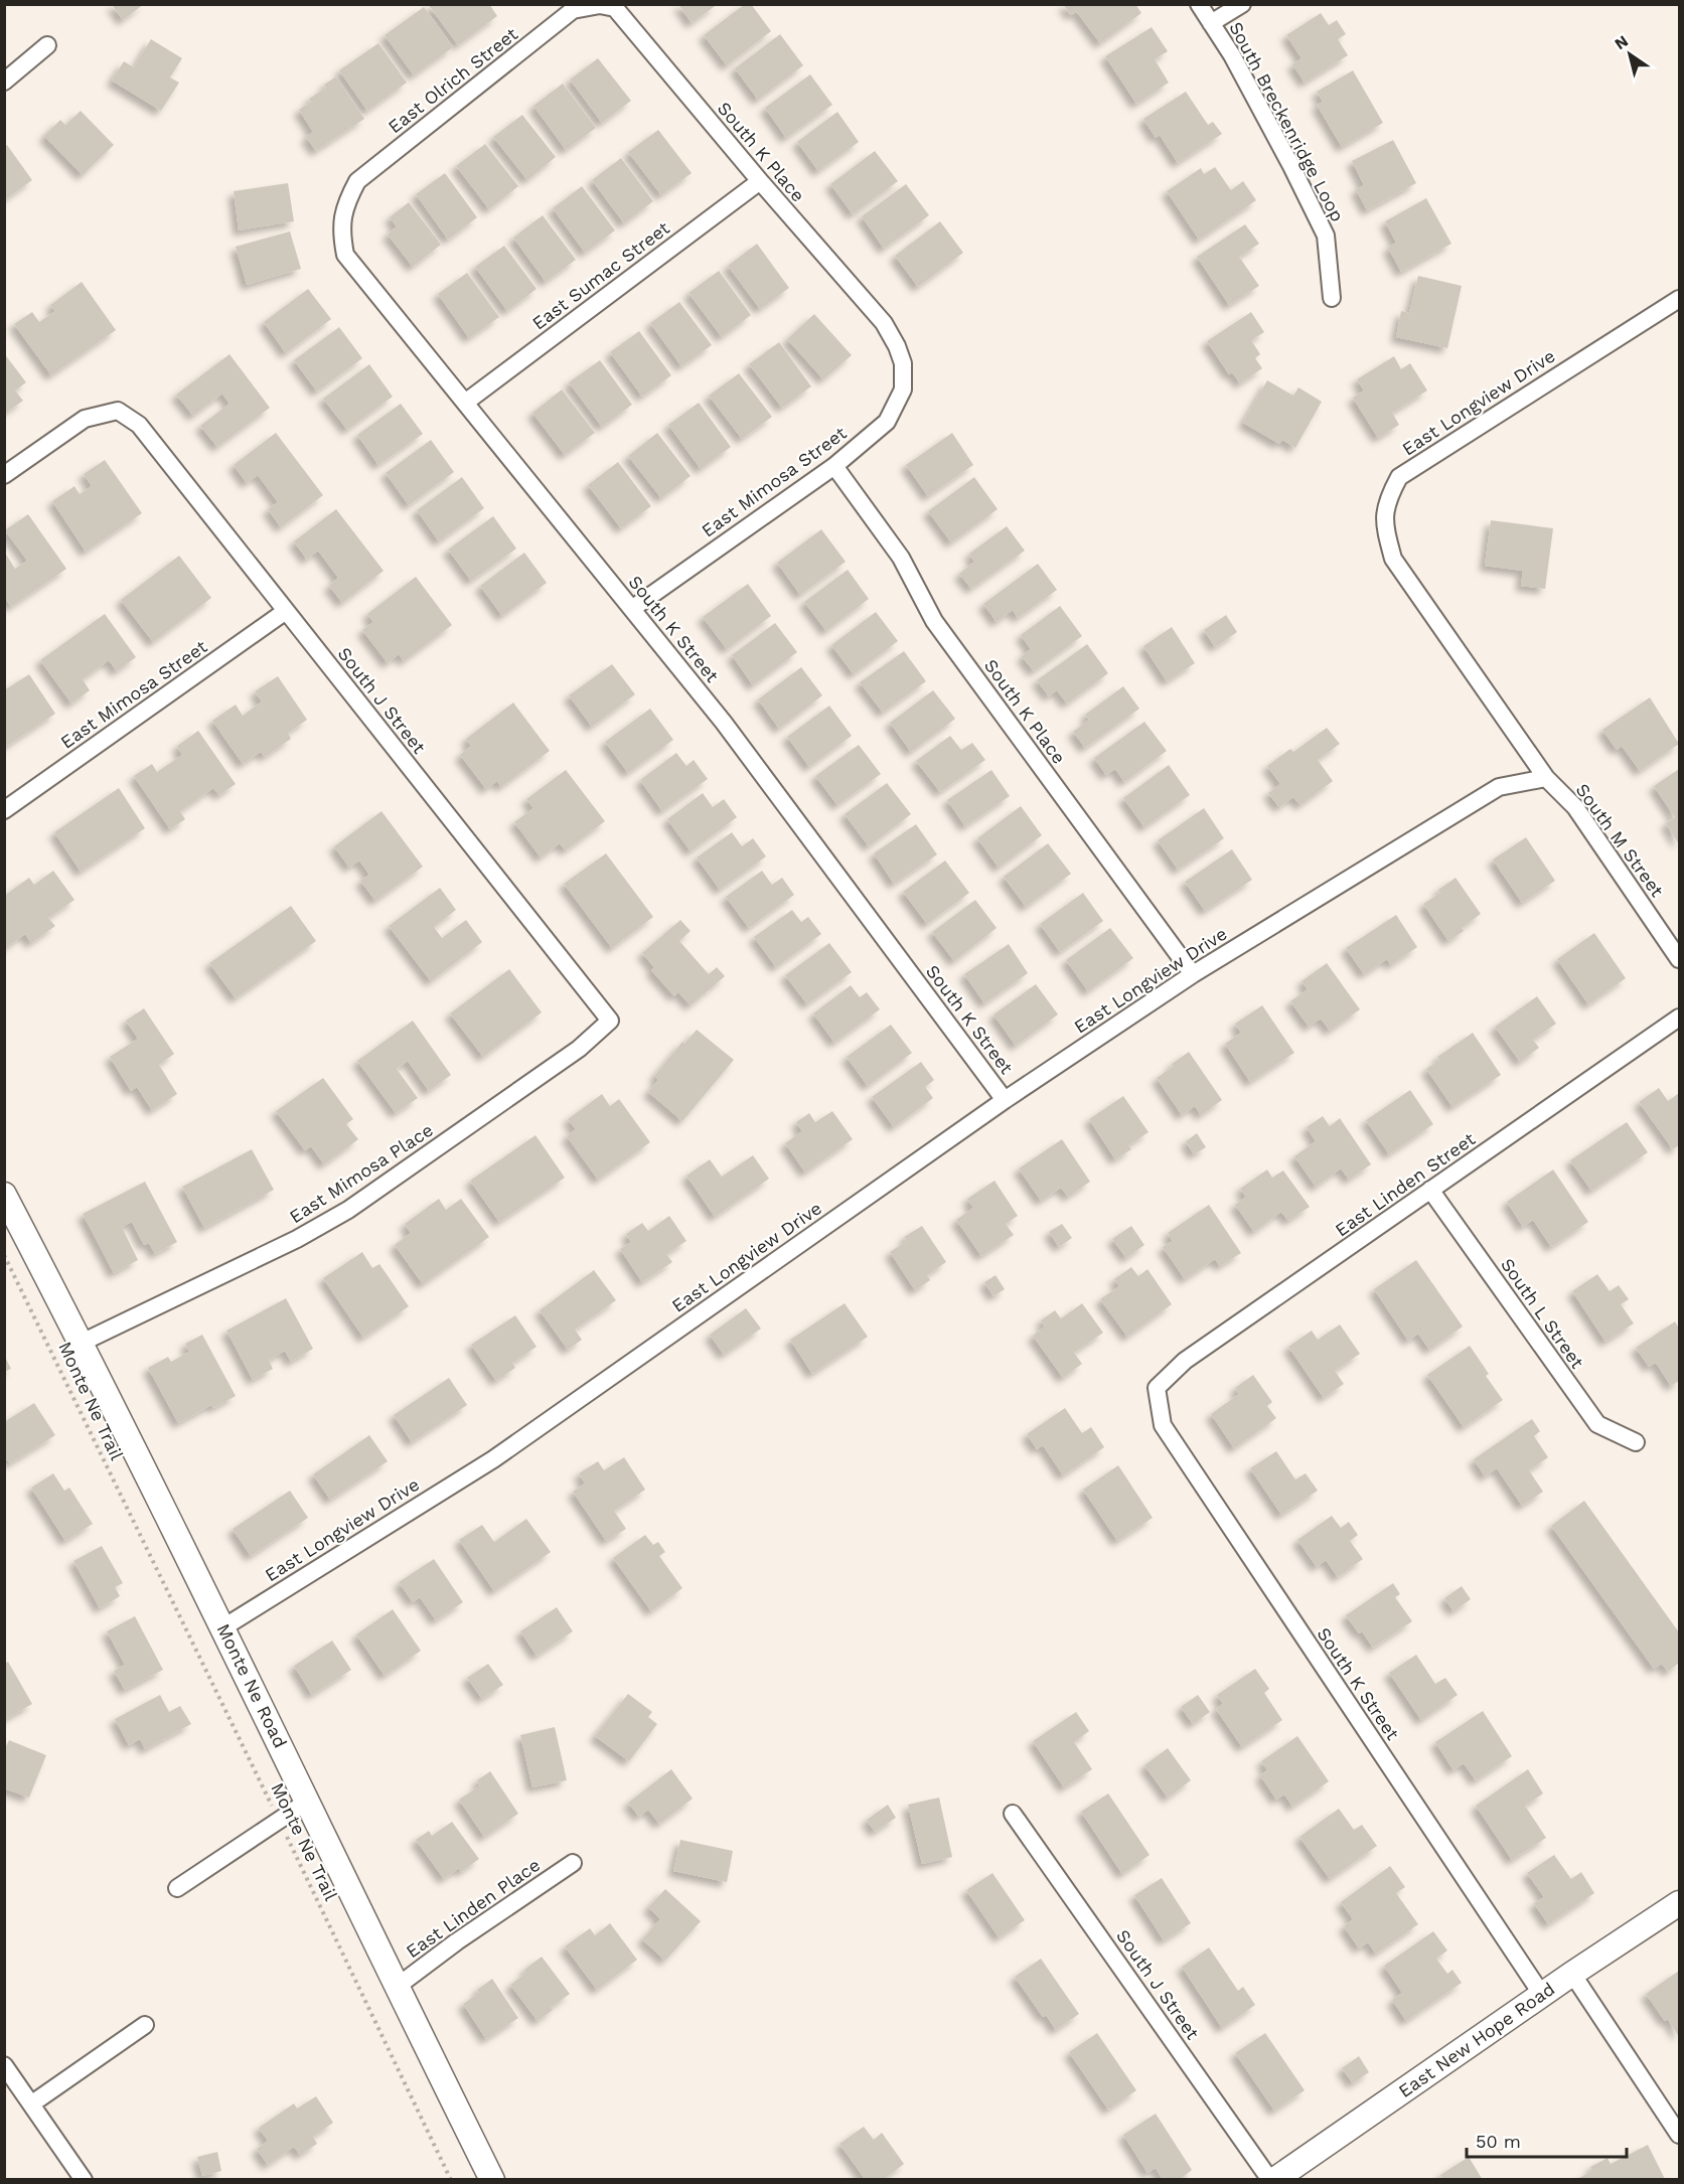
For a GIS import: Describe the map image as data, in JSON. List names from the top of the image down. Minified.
{"streets":{"street":["East Olrich Street","South Breckenridge Loop","South K Place","East Sumac Street","East Longview Drive","East Mimosa Street","South K Street","South J Street","South M Street","East Mimosa Place","East Linden Street","South L Street","Monte Ne Road","East Linden Place","East New Hope Road"],"path":["Monte Ne Trail"]},"crossings":[["East Olrich Street","South K Place"],["East Olrich Street","South K Street"],["South K Place","East Sumac Street"],["South K Place","East Longview Drive"],["South K Place","East Mimosa Street"],["East Sumac Street","South K Street"],["East Longview Drive","South K Street"],["East Longview Drive","South M Street"],["East Longview Drive","Monte Ne Road"],["East Mimosa Street","South K Street"],["East Mimosa Street","South J Street"],["South K Street","East Linden Street"],["South K Street","East New Hope Road"],["South J Street","East Mimosa Place"],["East Mimosa Place","Monte Ne Road"],["East Linden Street","South L Street"],["Monte Ne Road","East Linden Place"]],"scale_bar":"50 m","north":"top left"}
